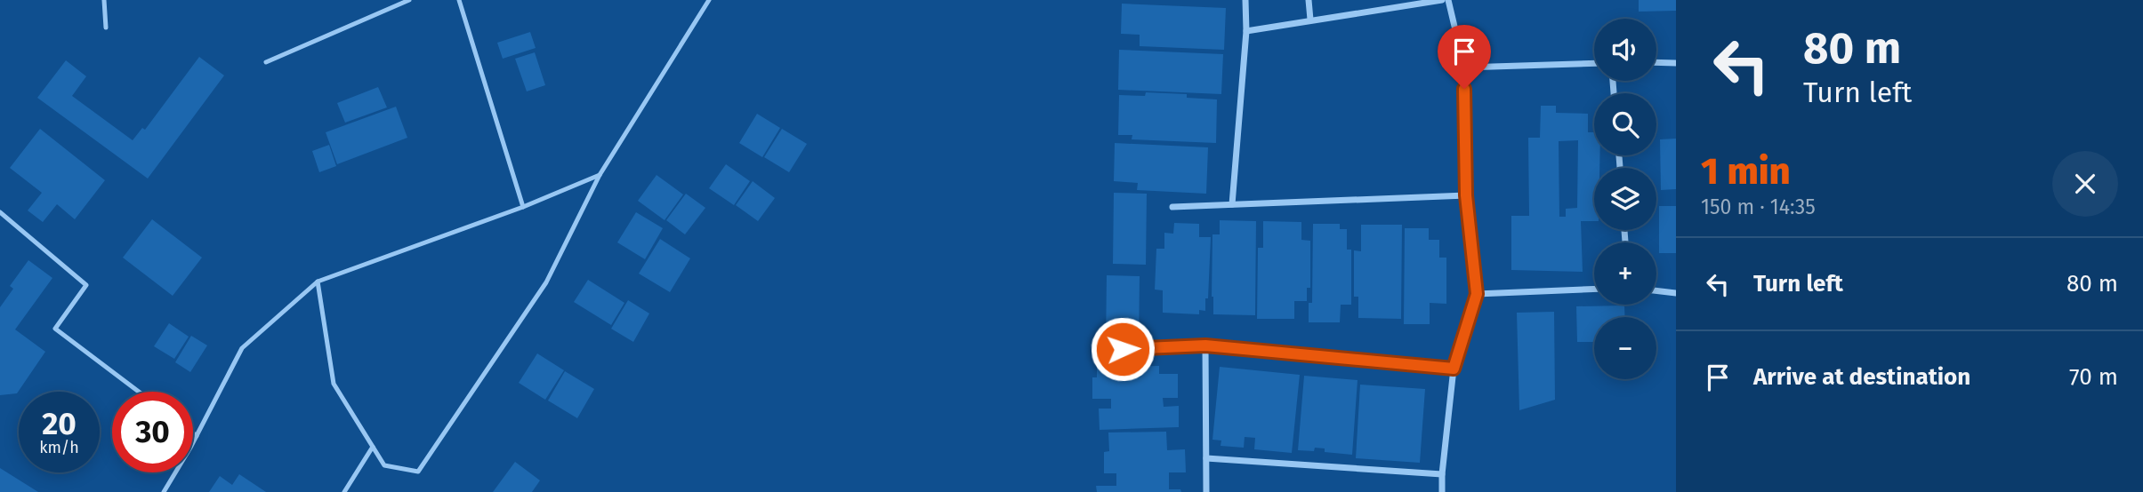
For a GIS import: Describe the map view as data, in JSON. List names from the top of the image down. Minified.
{"page":{"turn":["80 m","Turn left"],"map_buttons":["+","−"],"heading":["1 min","150 m · 14:35"],"list":[{"name":"Turn left","value":"80 m"},{"name":"Arrive at destination","value":"70 m"}],"speed":"20 km/h","limit":"30"}}
